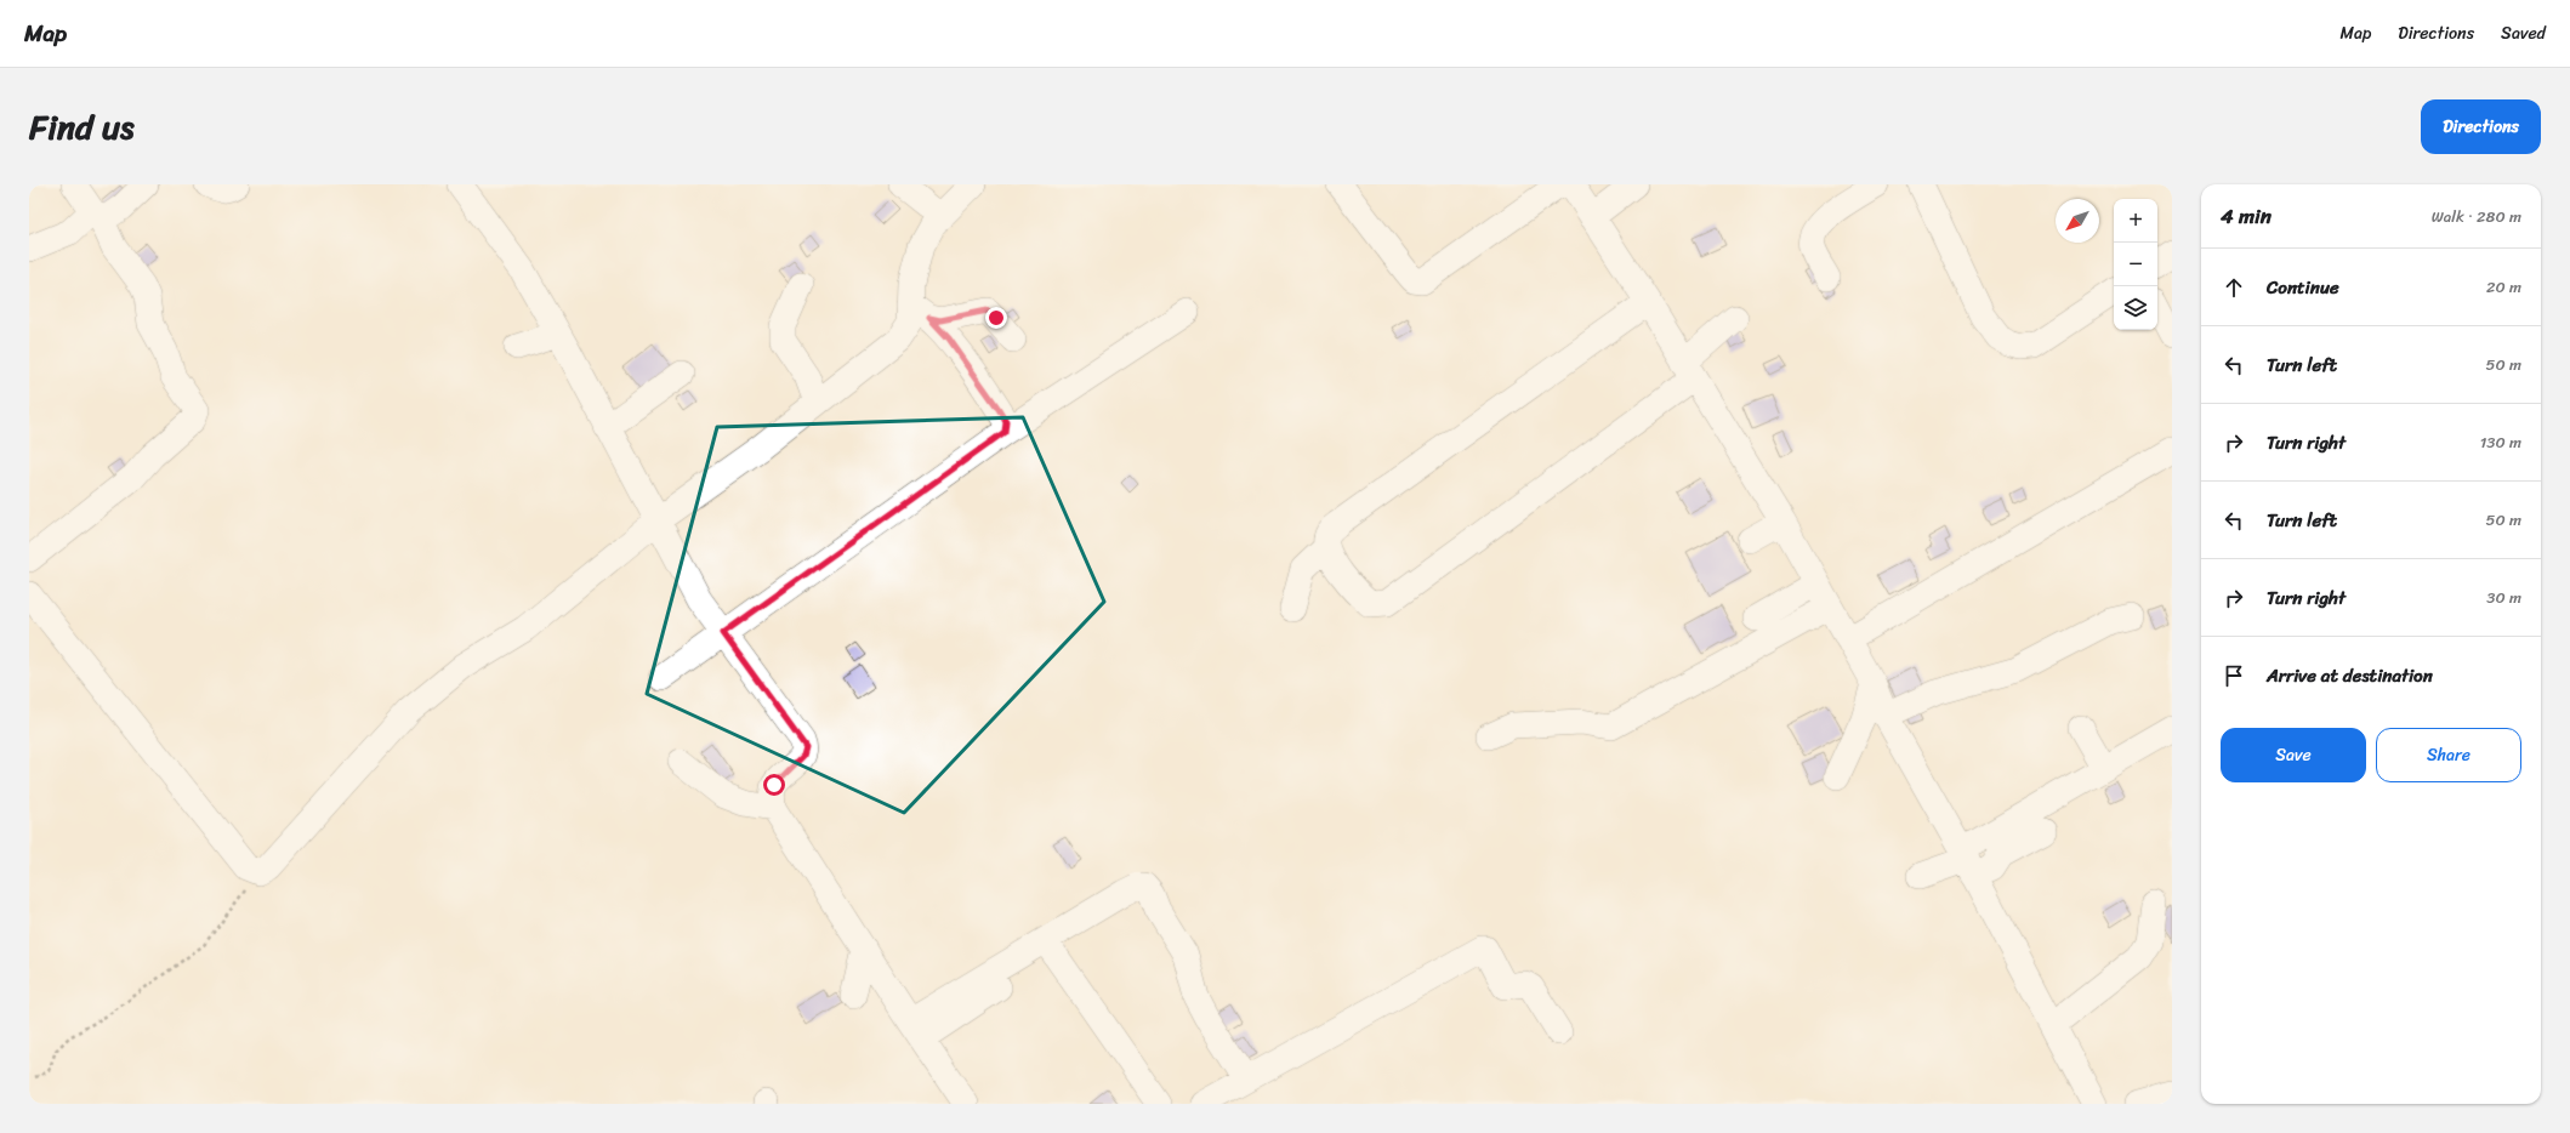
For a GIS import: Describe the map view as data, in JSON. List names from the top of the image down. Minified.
{"north":"bottom left","page":{"header":"Map","nav":["Map","Directions","Saved"],"title":"Find us","buttons":["Directions",["Save","Share"]],"heading":["4 min","Walk · 280 m"],"map_buttons":["+","−"],"list":[["Continue","20 m"],["Turn left","50 m"],["Turn right","130 m"],["Turn left","50 m"],["Turn right","30 m"],"Arrive at destination"]}}
